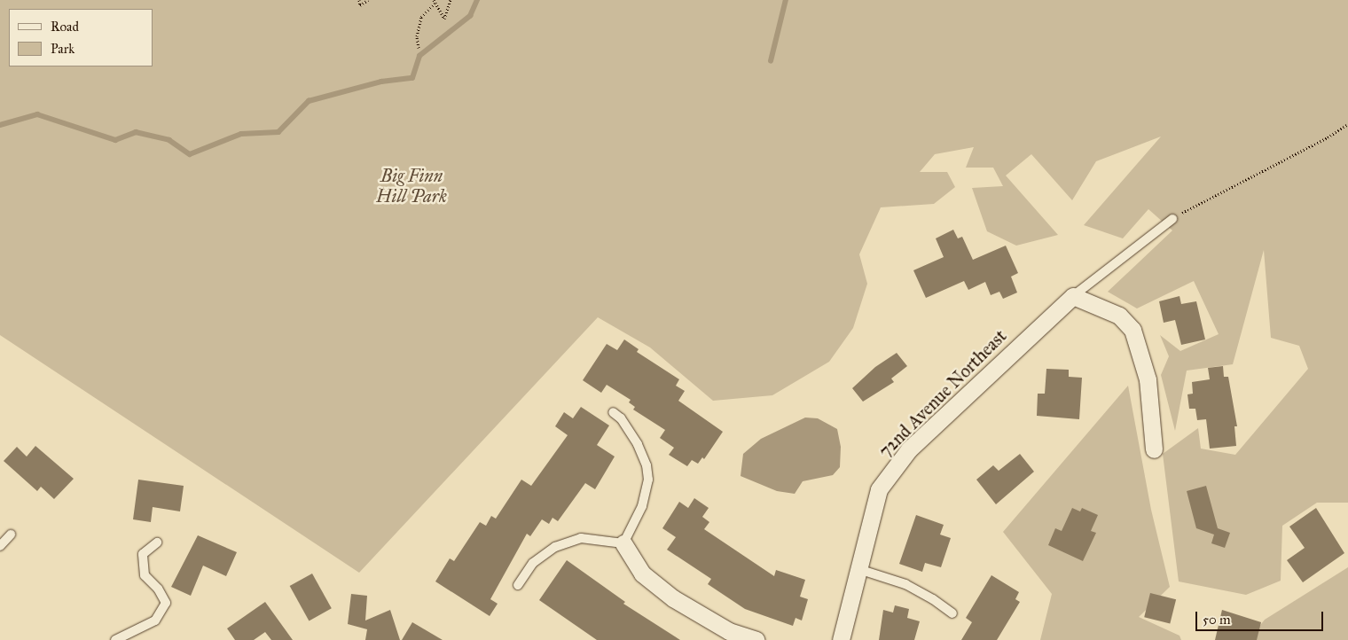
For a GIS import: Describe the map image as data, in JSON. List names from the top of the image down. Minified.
{"streets":{"street":["72nd Avenue Northeast"]},"parks":["Big Finn Hill Park"],"legend":["Road","Park"],"scale_bar":"50 m"}
